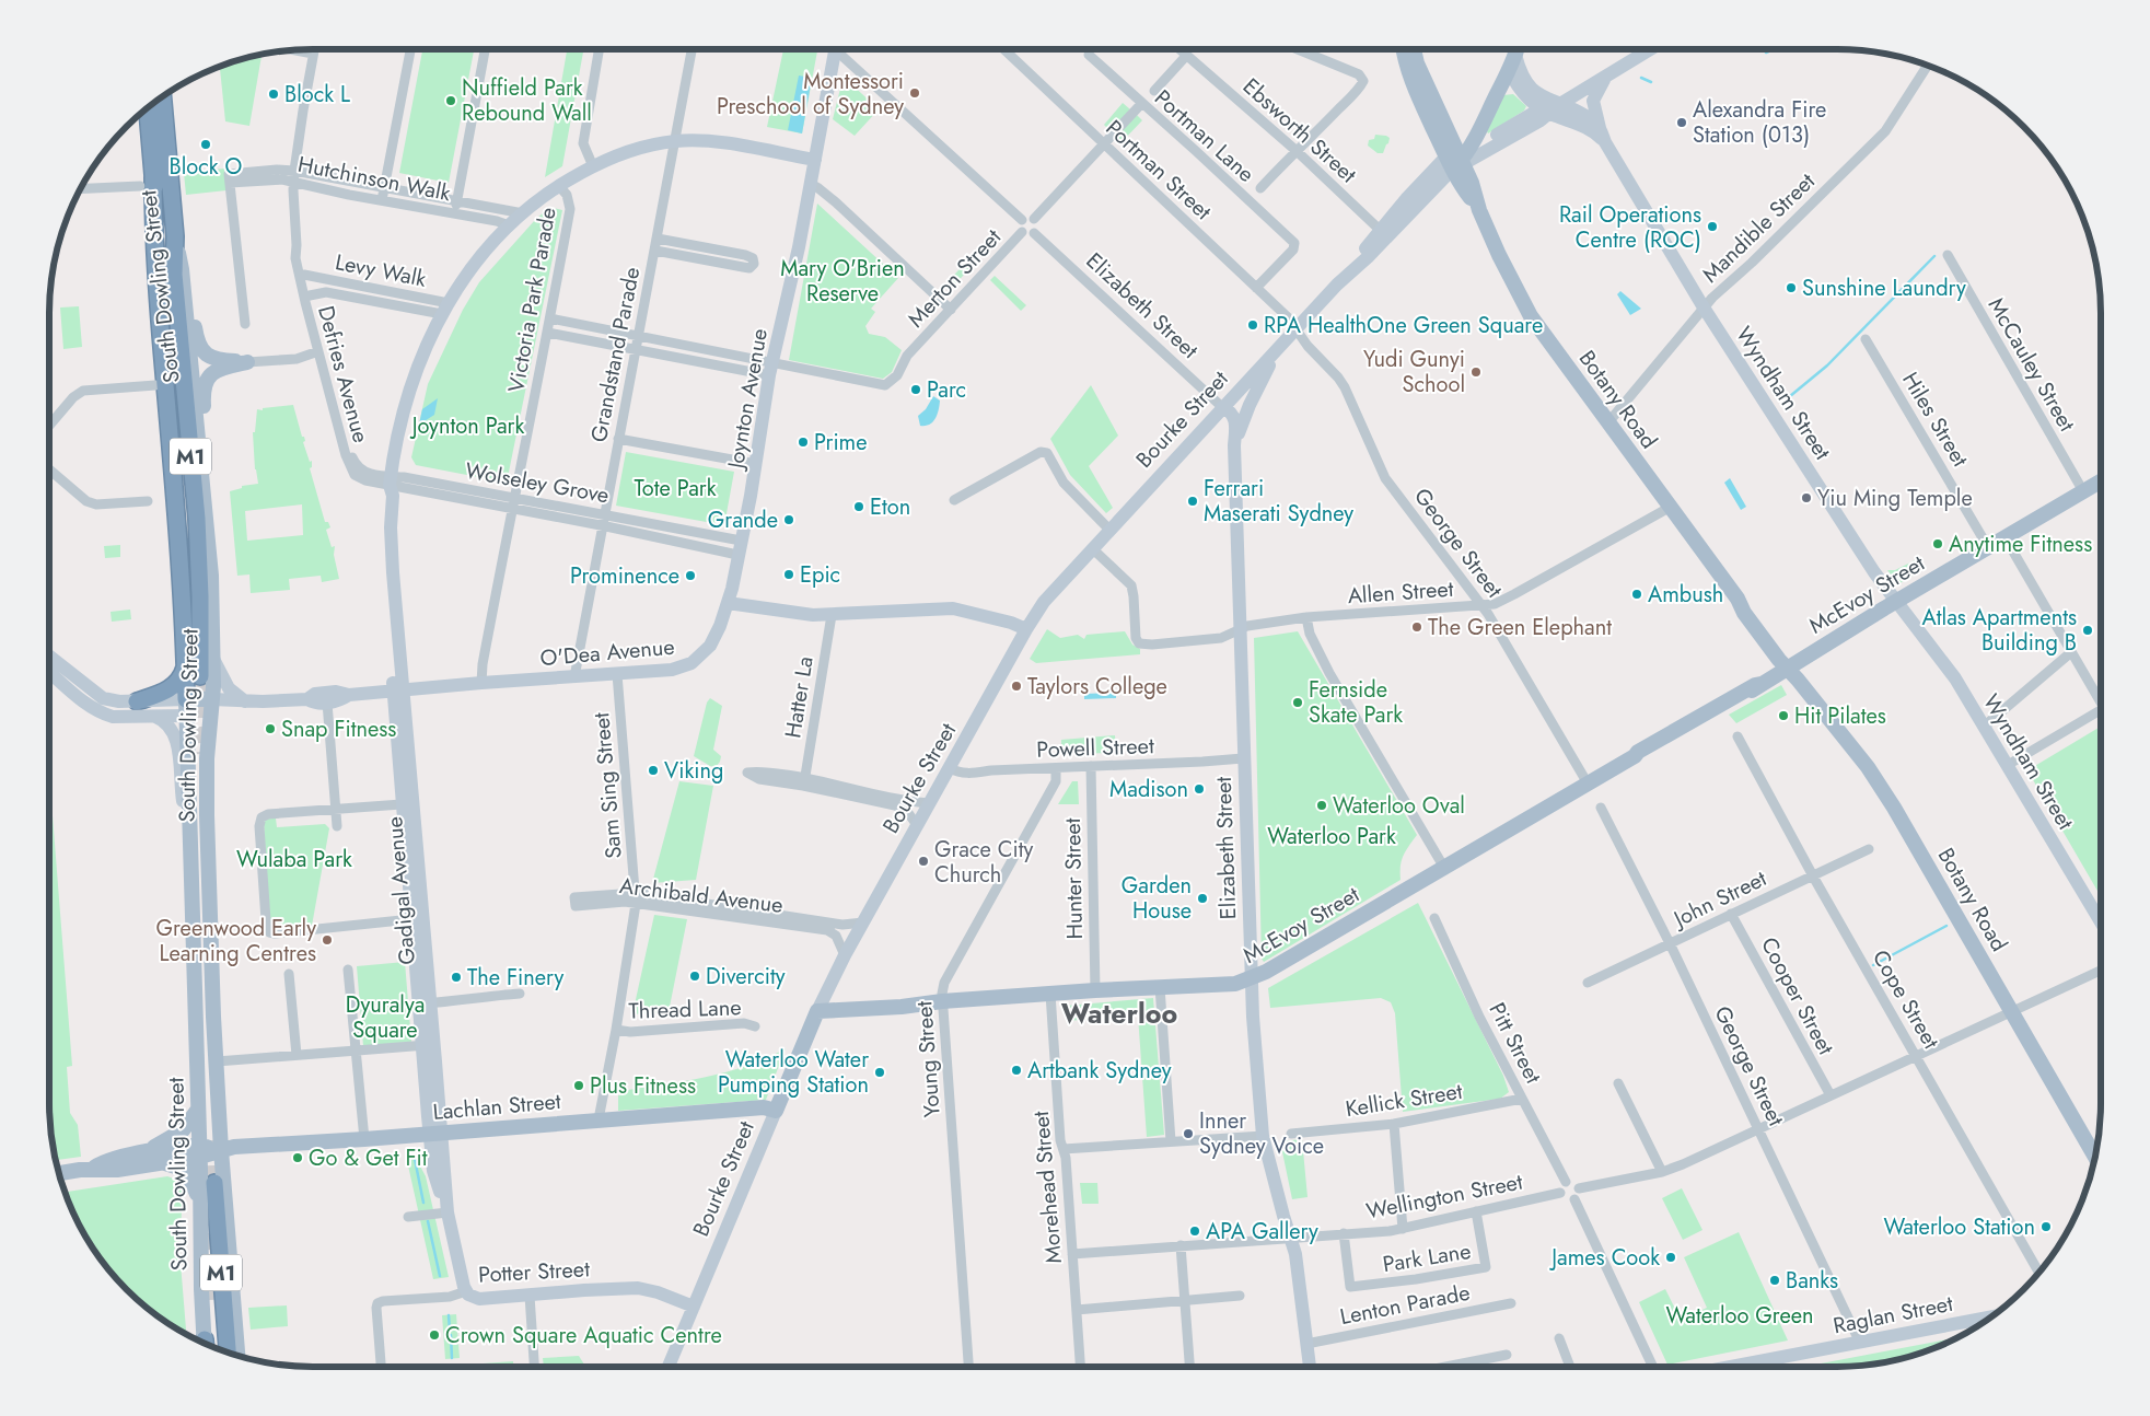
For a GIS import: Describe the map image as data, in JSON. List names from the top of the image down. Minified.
{"streets":{"highway":["South Dowling Street","M1"],"main road":["Elizabeth Street","Wyndham Street","Joynton Avenue","Botany Road","Bourke Street","McEvoy Street","O'Dea Avenue","Gadigal Avenue","Lachlan Street","Potter Street","Raglan Street"],"street":["Ebsworth Street","Portman Lane","Portman Street","Hutchinson Walk","Mandible Street","Levy Walk","Merton Street","Victoria Park Parade","Grandstand Parade","McCauley Street","Defries Avenue","Hiles Street","Wolseley Grove","George Street","Allen Street","Hatter La","Powell Street","Sam Sing Street","Hunter Street","Archibald Avenue","John Street","Cooper Street","Cope Street","Thread Lane","Pitt Street","Young Street","Kellick Street","Morehead Street","Wellington Street","Park Lane","Lenton Parade"]},"crossings":[["Ebsworth Street","Bourke Street"],["Portman Lane","Portman Street"],["Portman Street","Bourke Street"],["Portman Street","George Street"],["Hutchinson Walk","Defries Avenue"],["Hutchinson Walk","Gadigal Avenue"],["Mandible Street","Wyndham Street"],["Mandible Street","Botany Road"],["Levy Walk","Defries Avenue"],["Levy Walk","Gadigal Avenue"],["Merton Street","Elizabeth Street"],["Merton Street","Joynton Avenue"],["South Dowling Street","M1"],["South Dowling Street","O'Dea Avenue"],["South Dowling Street","Lachlan Street"],["Victoria Park Parade","Wolseley Grove"],["Victoria Park Parade","O'Dea Avenue"],["Victoria Park Parade","Gadigal Avenue"],["Elizabeth Street","Bourke Street"],["Elizabeth Street","Allen Street"],["Elizabeth Street","McEvoy Street"],["Elizabeth Street","Powell Street"],["Elizabeth Street","Wellington Street"],["Elizabeth Street","Lenton Parade"],["Grandstand Parade","Wolseley Grove"],["Grandstand Parade","O'Dea Avenue"],["Grandstand Parade","Gadigal Avenue"],["McCauley Street","McEvoy Street"],["Defries Avenue","Wolseley Grove"],["Defries Avenue","Gadigal Avenue"],["Wyndham Street","McEvoy Street"],["Joynton Avenue","Wolseley Grove"],["Joynton Avenue","O'Dea Avenue"],["Joynton Avenue","Gadigal Avenue"],["Botany Road","Bourke Street"],["Botany Road","Allen Street"],["Botany Road","McEvoy Street"],["Bourke Street","George Street"],["Bourke Street","Allen Street"],["Bourke Street","McEvoy Street"],["Bourke Street","Powell Street"],["Bourke Street","Archibald Avenue"],["Bourke Street","Lachlan Street"],["Bourke Street","Potter Street"],["Hiles Street","McEvoy Street"],["Wolseley Grove","Gadigal Avenue"],["George Street","Allen Street"],["George Street","McEvoy Street"],["George Street","John Street"],["George Street","Raglan Street"],["McEvoy Street","Hunter Street"],["McEvoy Street","Young Street"],["McEvoy Street","Morehead Street"],["O'Dea Avenue","Sam Sing Street"],["O'Dea Avenue","Gadigal Avenue"],["Powell Street","Hunter Street"],["Powell Street","Young Street"],["Sam Sing Street","Archibald Avenue"],["Sam Sing Street","Thread Lane"],["Sam Sing Street","Lachlan Street"],["Gadigal Avenue","Lachlan Street"],["Gadigal Avenue","Potter Street"],["John Street","Cooper Street"],["John Street","Cope Street"],["Pitt Street","Kellick Street"],["Pitt Street","Wellington Street"],["Morehead Street","Wellington Street"],["Wellington Street","Park Lane"]],"districts":["Waterloo"],"parks":["Mary O'Brien Reserve","Joynton Park","Tote Park","Waterloo Park","Wulaba Park","Dyuralya Square","Waterloo Green"],"places":["Montessori Preschool of Sydney","Block L","Nuffield Park Rebound Wall","Alexandra Fire Station (013)","Block O","Rail Operations Centre (ROC)","Sunshine Laundry","RPA HealthOne Green Square","Yudi Gunyi School","Parc","Prime","Yiu Ming Temple","Ferrari Maserati Sydney","Eton","Grande","Anytime Fitness","Epic","Prominence","Ambush","The Green Elephant","Atlas Apartments Building B","Taylors College","Fernside Skate Park","Hit Pilates","Snap Fitness","Viking","Madison","Waterloo Oval","Grace City Church","Garden House","Greenwood Early Learning Centres","Divercity","The Finery","Artbank Sydney","Waterloo Water Pumping Station","Plus Fitness","Inner Sydney Voice","Go & Get Fit","Waterloo Station","APA Gallery","James Cook","Banks","Crown Square Aquatic Centre"]}
